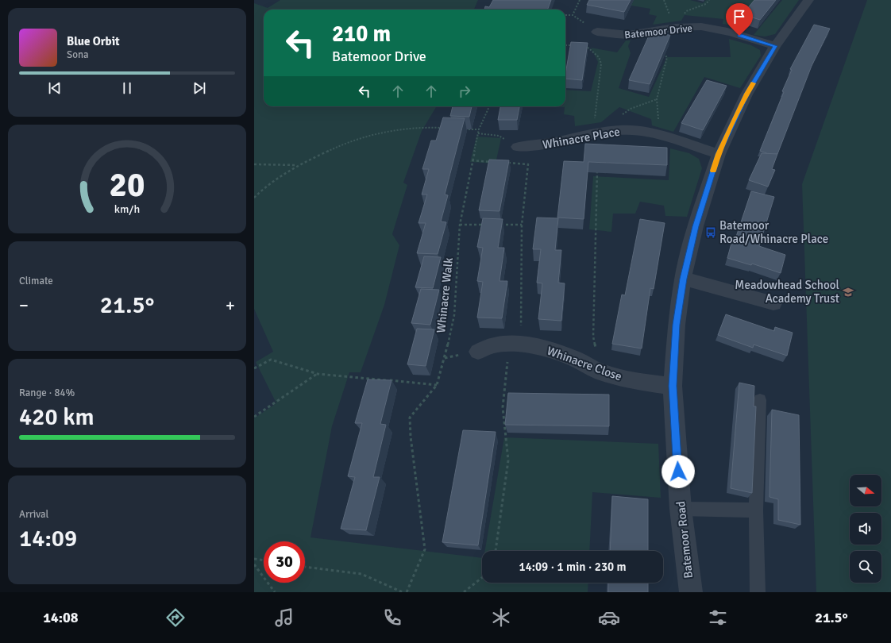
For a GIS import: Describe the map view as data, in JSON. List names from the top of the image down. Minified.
{"streets":{"street":["Batemoor Drive","Whinacre Place","Whinacre Close","Batemoor Road"],"path":["Whinacre Walk"]},"crossings":[["Batemoor Drive","Batemoor Road"],["Whinacre Place","Batemoor Road"],["Whinacre Close","Batemoor Road"]],"places":{"bus stop":["Batemoor Road/Whinacre Place"],"school or university":["Meadowhead School Academy Trust"]},"north":"right","page":{"turn":["210 m","Batemoor Drive"],"song":["Blue Orbit","Sona"],"tile":["Climate",["Range · 84%","420 km"],["Arrival","14:09"]],"heat":["−","21.5°","+"],"limit":"30","trip":"14:09 · 1 min · 230 m","tabs":["14:08","21.5°"],"gauge":["20","km/h"]}}
